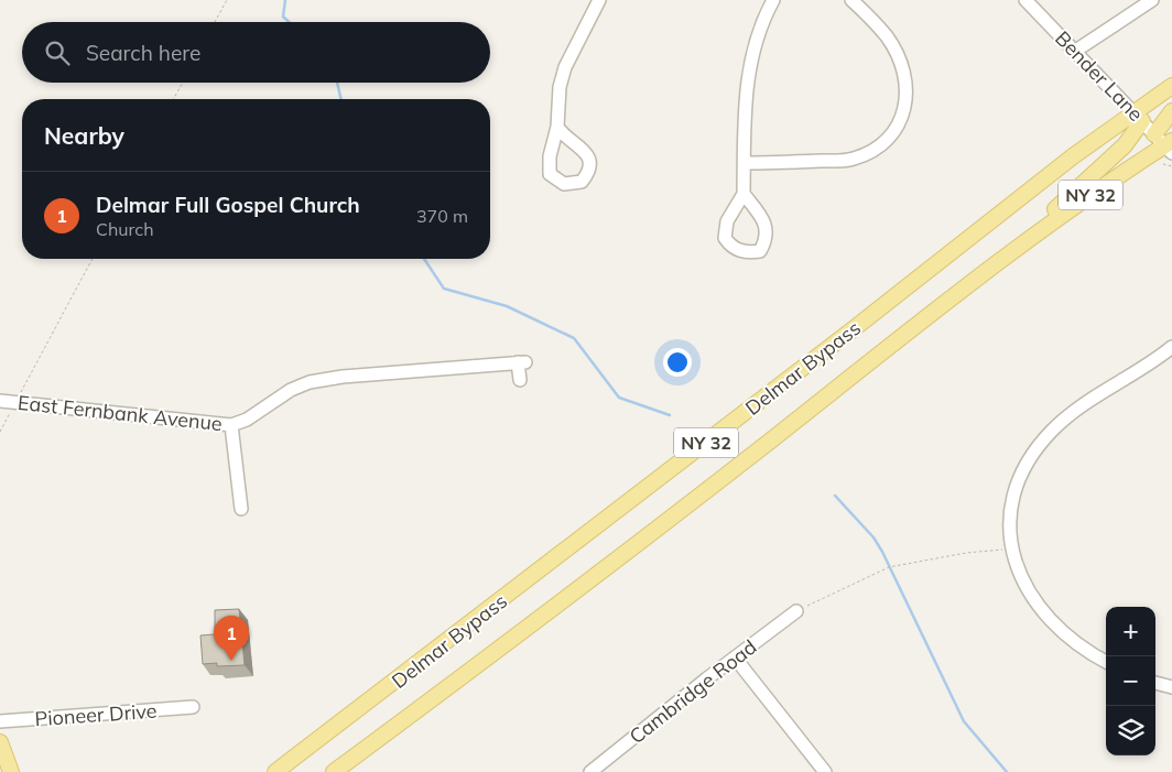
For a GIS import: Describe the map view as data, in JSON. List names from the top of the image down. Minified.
{"streets":{"main road":["NY 32","Delmar Bypass"],"street":["Bender Lane","East Fernbank Avenue","Cambridge Road","Pioneer Drive"]},"crossings":[["Bender Lane","Delmar Bypass"]],"page":{"search":"Search here","heading":"Nearby","list":[{"mark":"1","name":"Delmar Full Gospel Church","note":"Church","value":"370 m"}],"map_buttons":["+","−"],"pins":"1"}}
